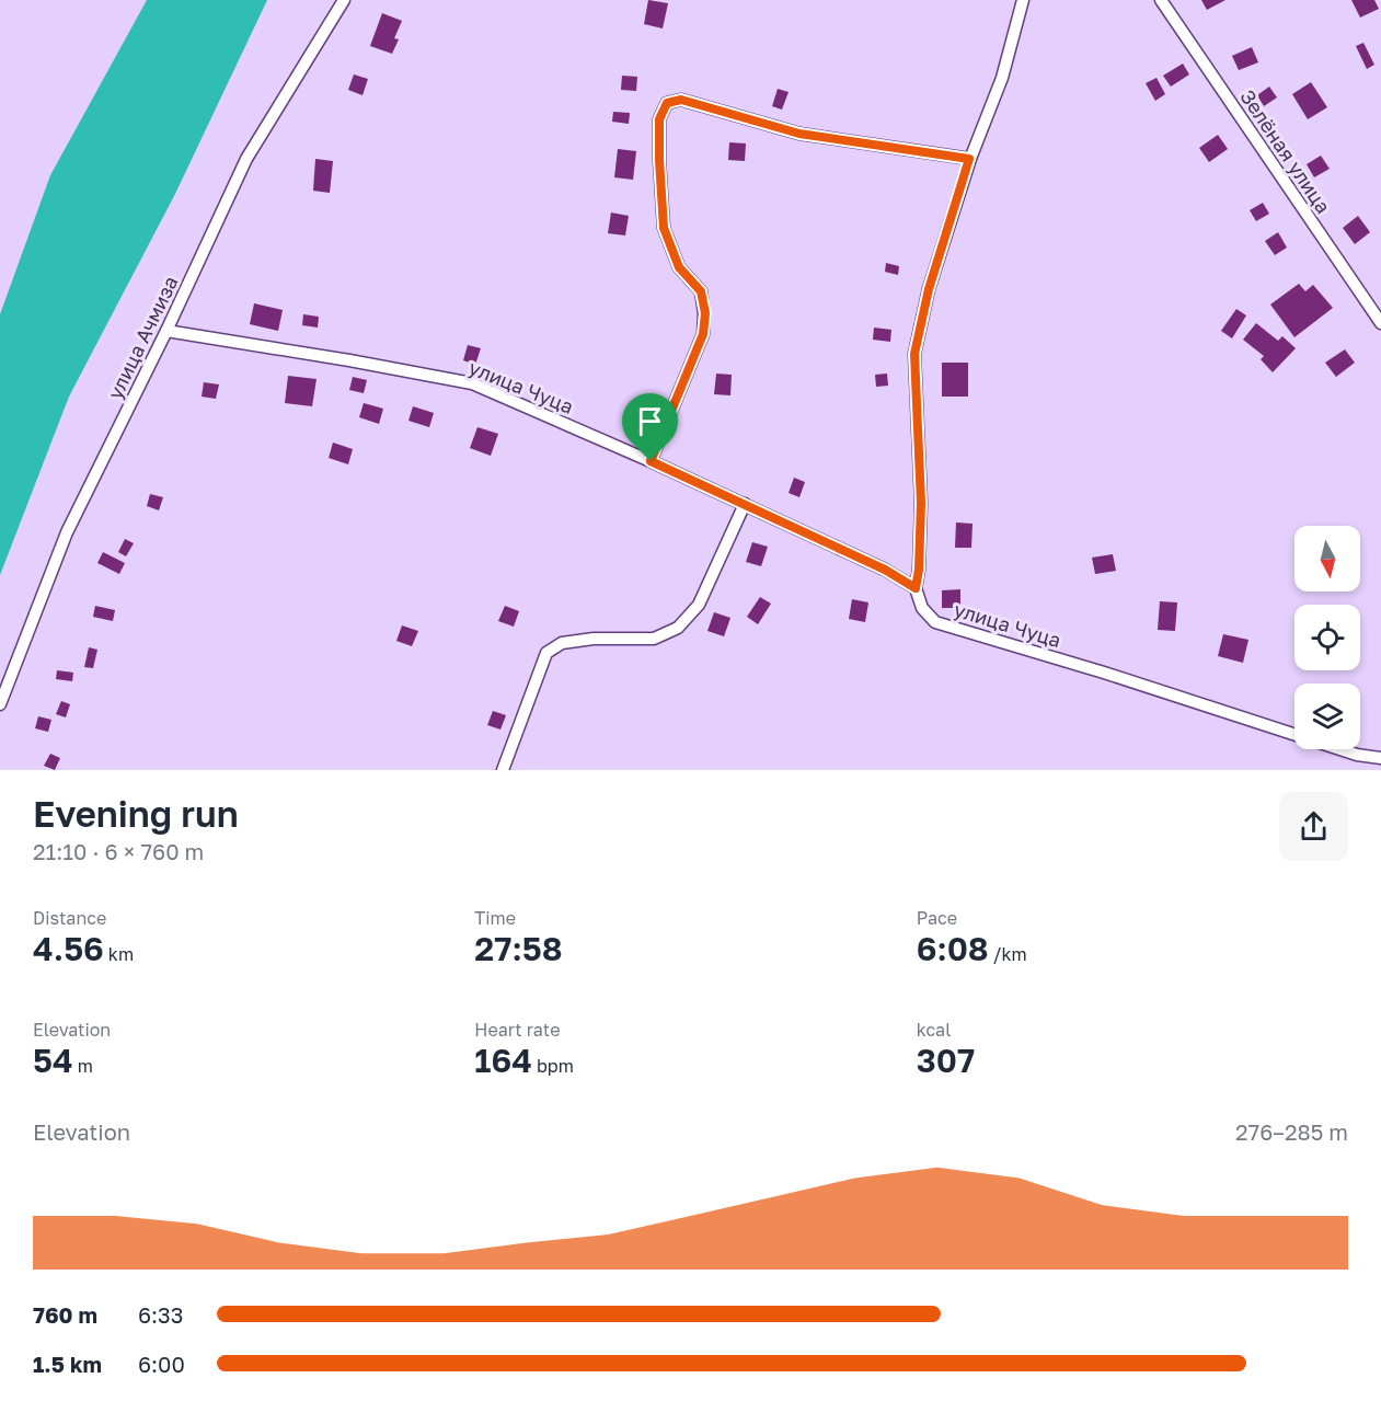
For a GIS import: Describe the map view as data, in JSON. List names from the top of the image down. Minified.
{"streets":{"street":["Зелёная улица","улица Ачмиза","улица Чуца"]},"crossings":[["улица Ачмиза","улица Чуца"]],"north":"bottom","page":{"heading":["Evening run","21:10 · 6 × 760 m"],"stats":[["Distance","4.56 km"],["Time","27:58"],["Pace","6:08 /km"],["Elevation","54 m"],["Heart rate","164 bpm"],["kcal","307"]],"chart":["Elevation","276–285 m"],"list":[{"name":"760 m","note":"6:33"},{"name":"1.5 km","note":"6:00"}]}}
